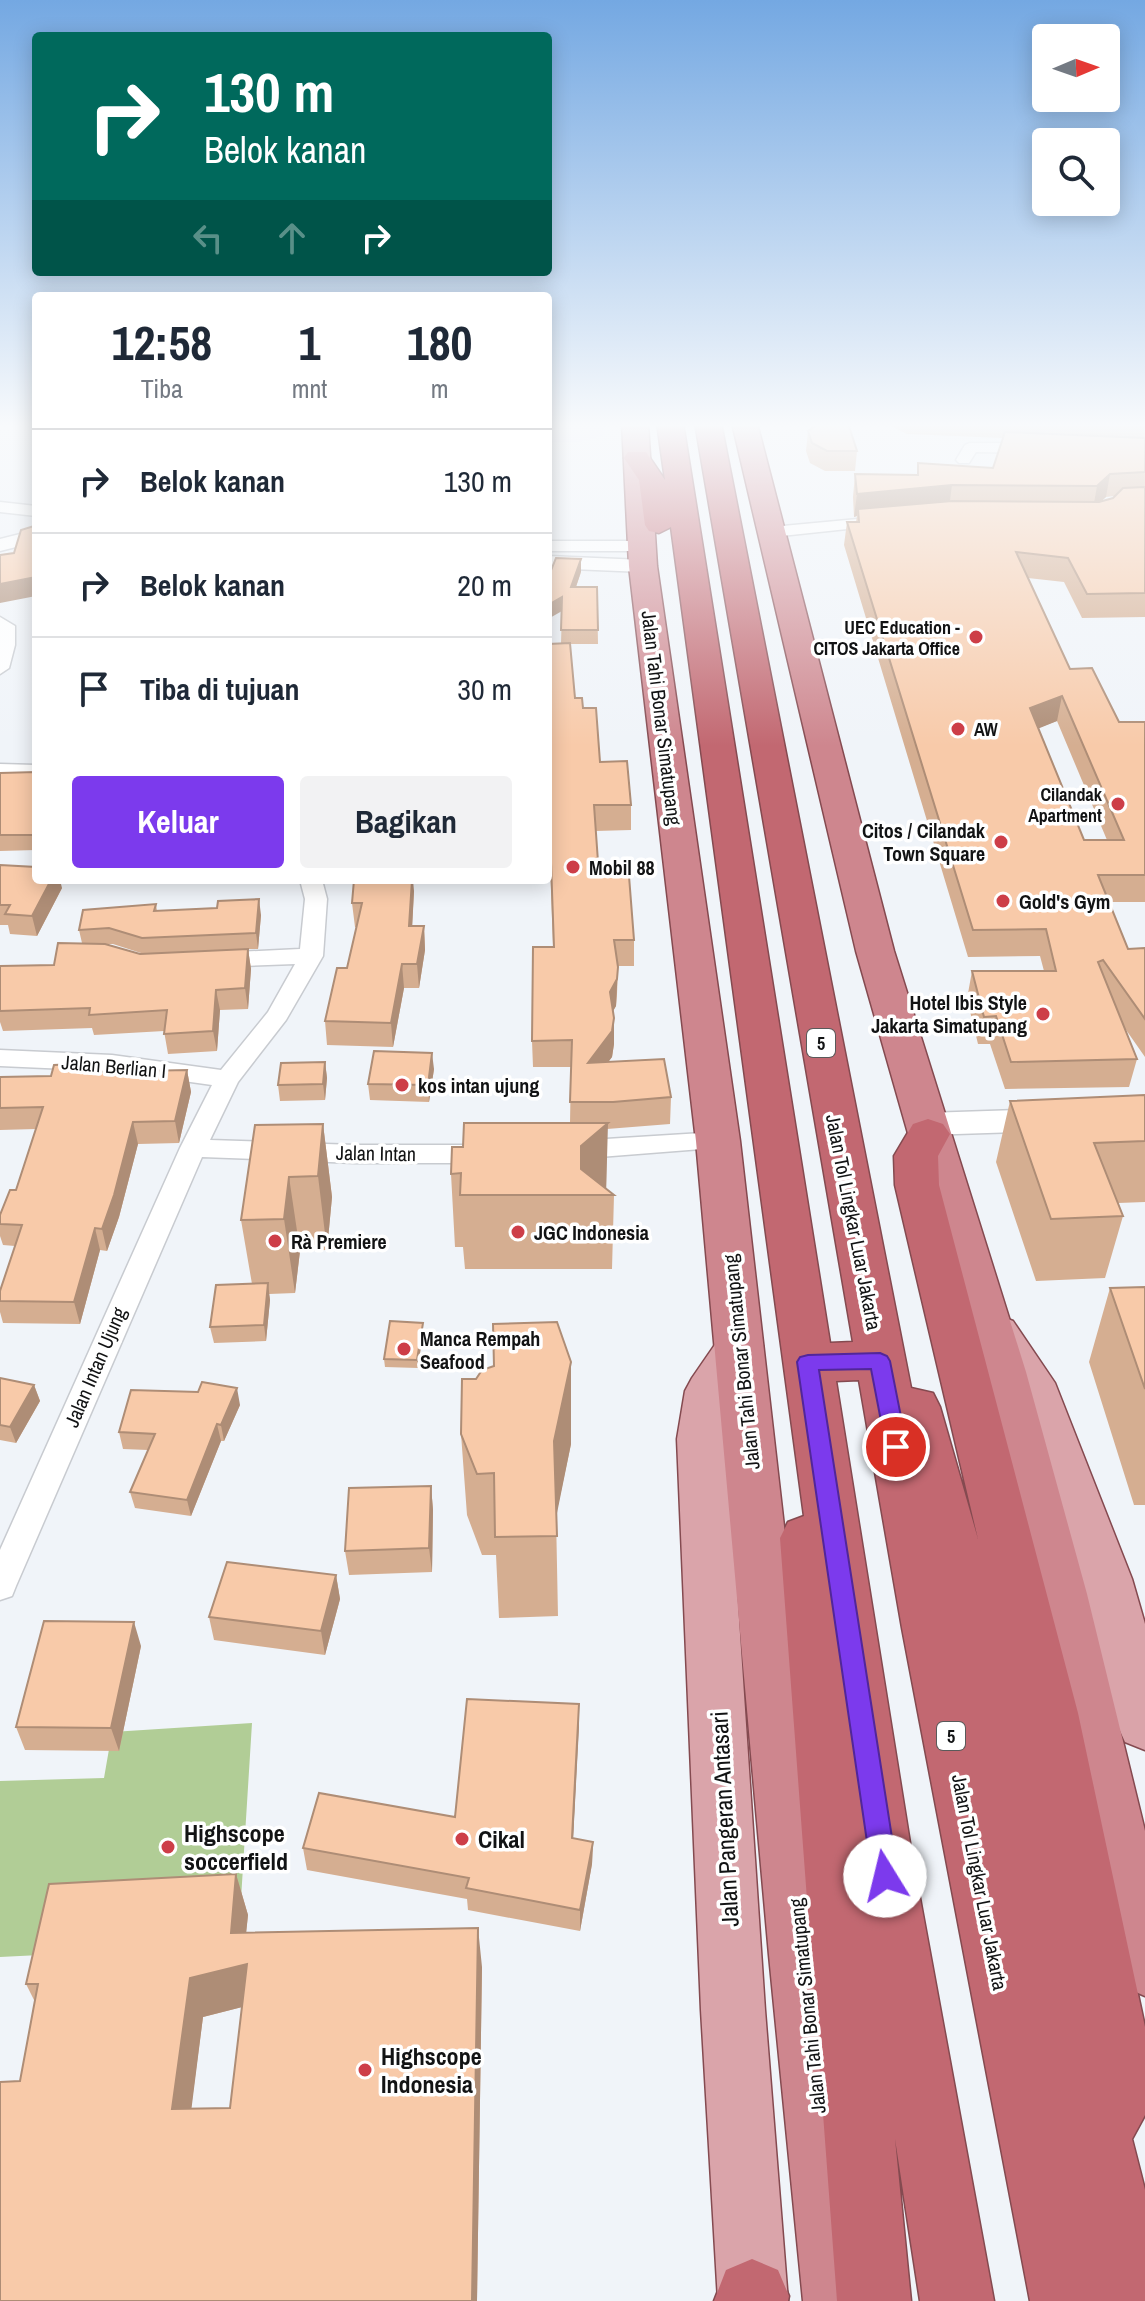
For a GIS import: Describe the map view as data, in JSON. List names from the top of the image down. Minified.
{"streets":{"highway":["Jalan Tahi Bonar Simatupang","5","Jalan Tol Lingkar Luar Jakarta"],"main road":["Jalan Pangeran Antasari"],"street":["Jalan Berlian I","Jalan Intan","Jalan Intan Ujung"]},"crossings":[["Jalan Tahi Bonar Simatupang","Jalan Pangeran Antasari"],["Jalan Intan","Jalan Intan Ujung"]],"places":["UEC Education - CITOS Jakarta Office","AW","Cilandak Apartment","Citos / Cilandak Town Square","Mobil 88","Gold's Gym","Hotel Ibis Style Jakarta Simatupang","kos intan ujung","JGC Indonesia","Rà Premiere","Manca Rempah Seafood","Cikal","Highscope soccerfield","Highscope Indonesia"],"north":"right","page":{"turn":["130 m","Belok kanan"],"eta":["12:58","Tiba","1","mnt","180","m"],"list":[{"name":"Belok kanan","value":"130 m"},{"name":"Belok kanan","value":"20 m"},{"name":"Tiba di tujuan","value":"30 m"}],"buttons":["Keluar","Bagikan"]}}
